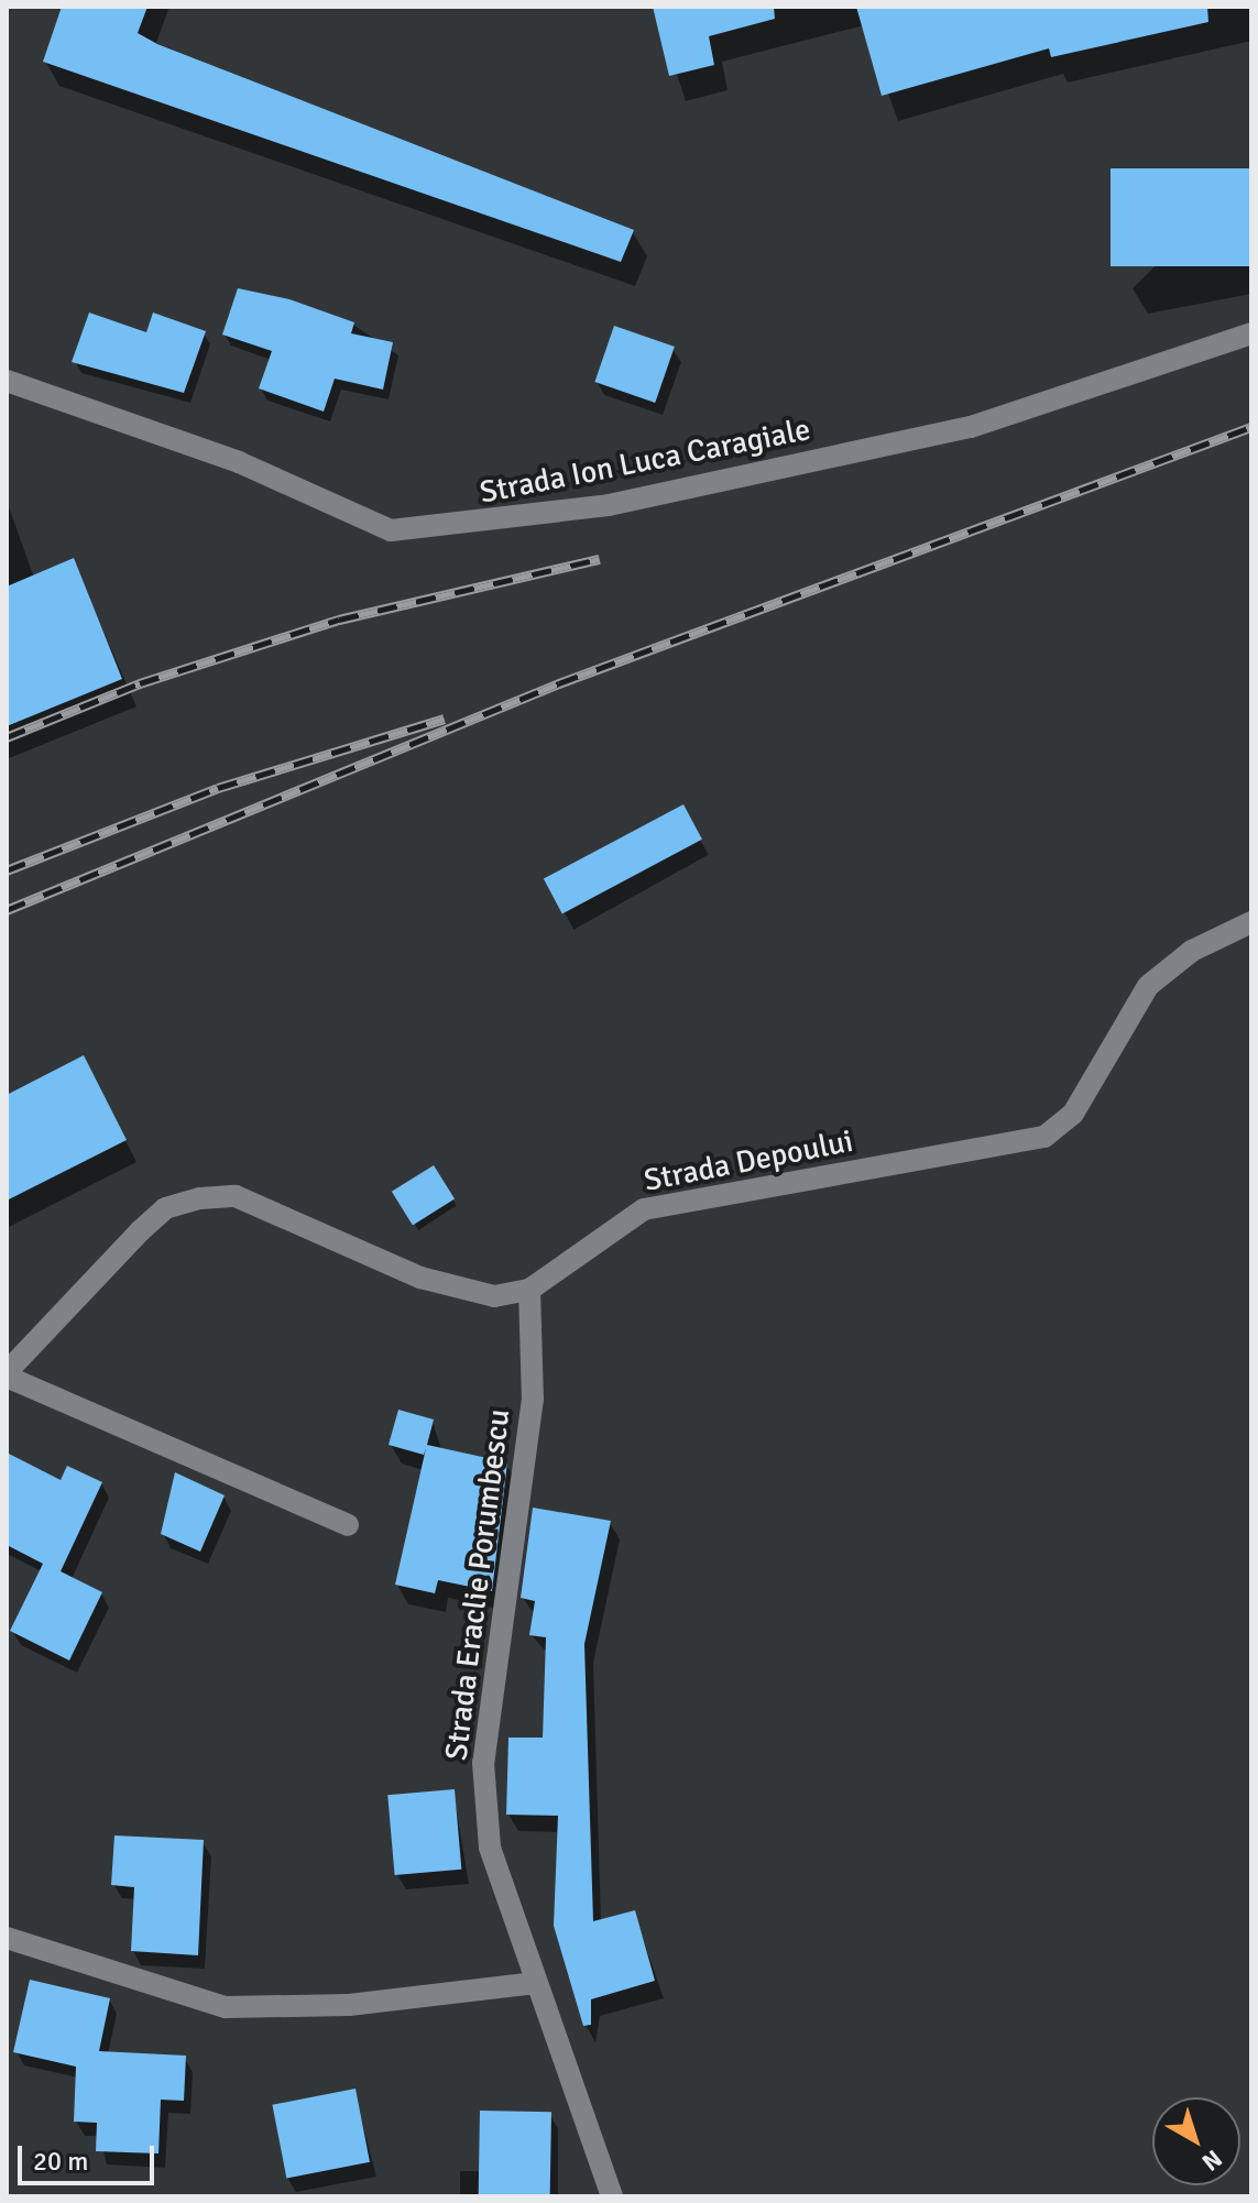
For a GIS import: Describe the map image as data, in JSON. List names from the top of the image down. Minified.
{"streets":{"street":["Strada Ion Luca Caragiale","Strada Depoului","Strada Eraclie Porumbescu"]},"crossings":[["Strada Depoului","Strada Eraclie Porumbescu"]],"scale_bar":"20 m","north":"bottom right"}
